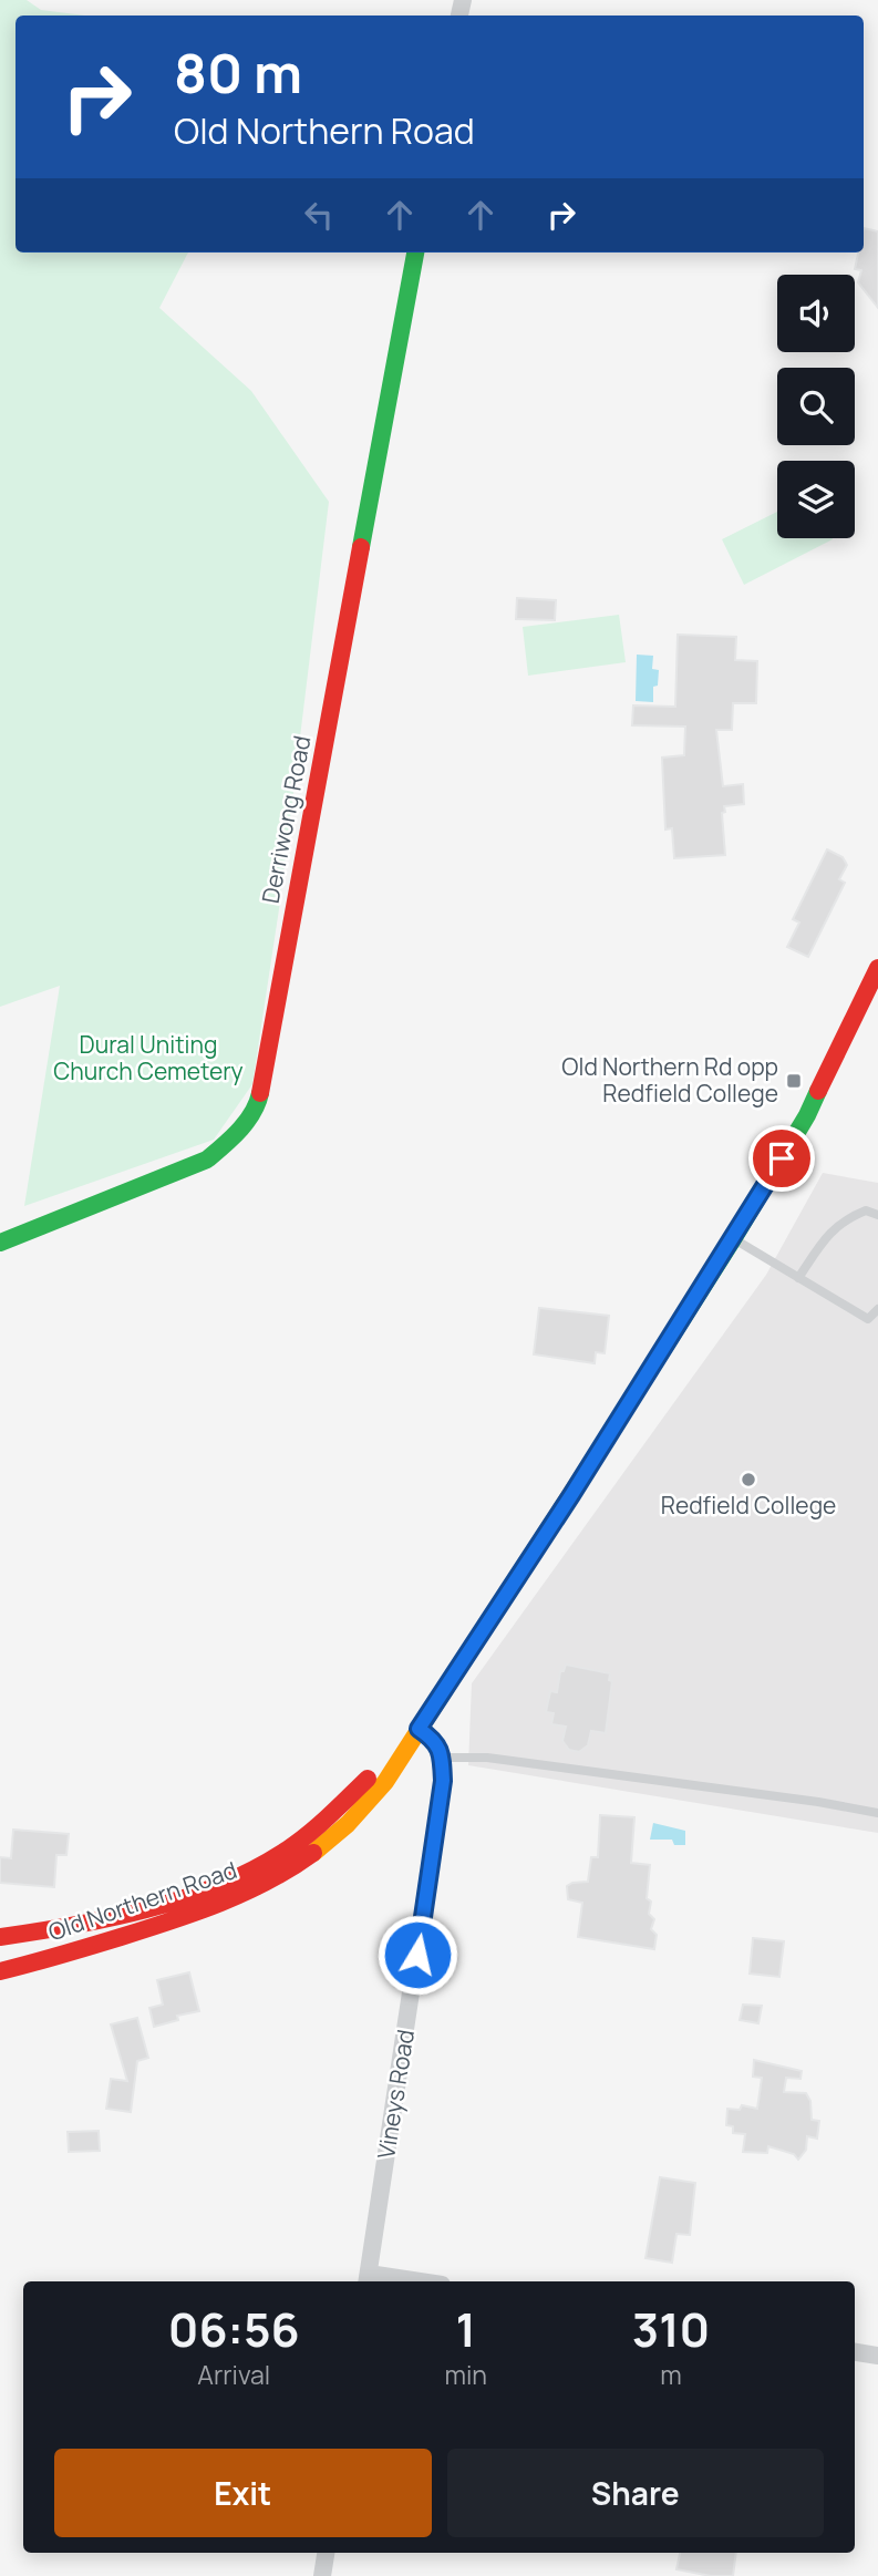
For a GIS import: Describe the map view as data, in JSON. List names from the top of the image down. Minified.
{"streets":{"main road":["Derriwong Road","Old Northern Road"],"street":["Vineys Road"]},"parks":["Dural Uniting Church Cemetery"],"places":{"transit":["Old Northern Rd opp Redfield College"],"other":["Redfield College"]},"page":{"turn":["80 m","Old Northern Road"],"eta":["06:56","Arrival","1","min","310","m"],"buttons":["Exit","Share"]}}
